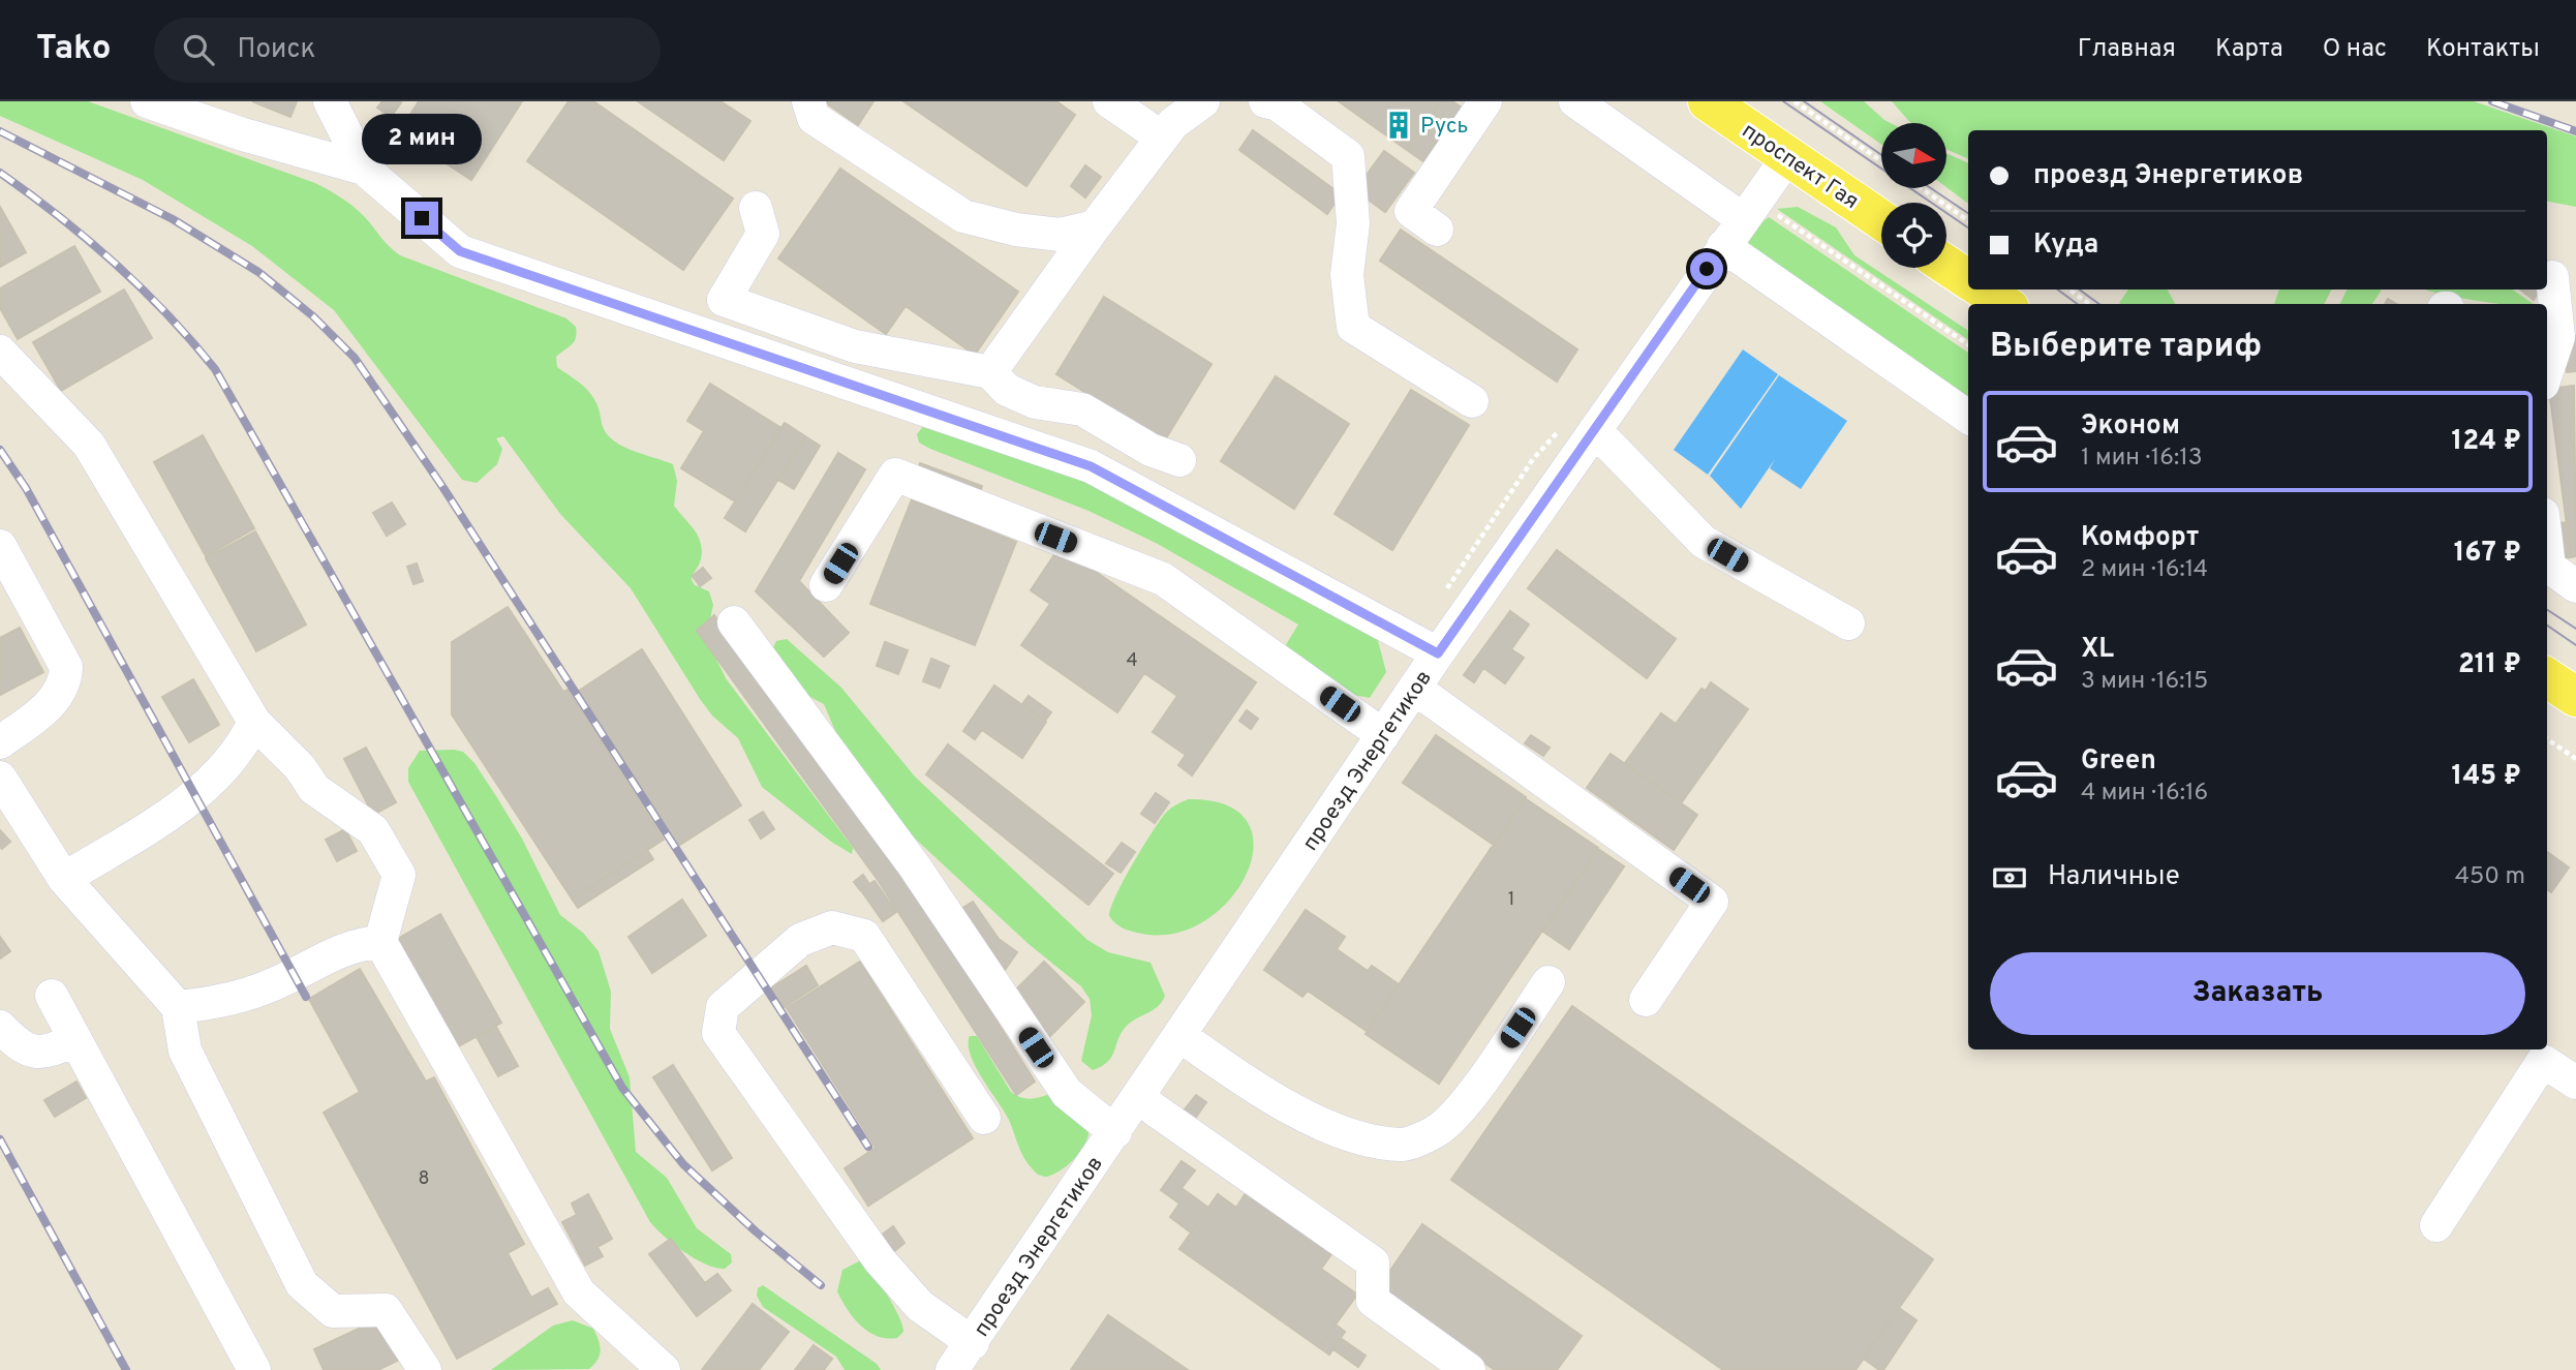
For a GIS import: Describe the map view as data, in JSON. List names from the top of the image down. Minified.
{"streets":{"main road":["проспект Гая"],"street":["проезд Энергетиков"]},"crossings":[["проспект Гая","проезд Энергетиков"]],"places":{"building":["Русь"]},"house_numbers":["4","1","8"],"north":"right","page":{"header":"Tako","search":"Поиск","nav":["Главная","Карта","О нас","Контакты"],"bubble":"2 мин","banner":["проезд Энергетиков","Куда"],"heading":"Выберите тариф","list":[{"name":"Эконом","note":"1 мин · 16:13","value":"124 ₽"},{"name":"Комфорт","note":"2 мин · 16:14","value":"167 ₽"},{"name":"XL","note":"3 мин · 16:15","value":"211 ₽"},{"name":"Green","note":"4 мин · 16:16","value":"145 ₽"}],"pay":["Наличные","450 m"],"buttons":"Заказать"}}
